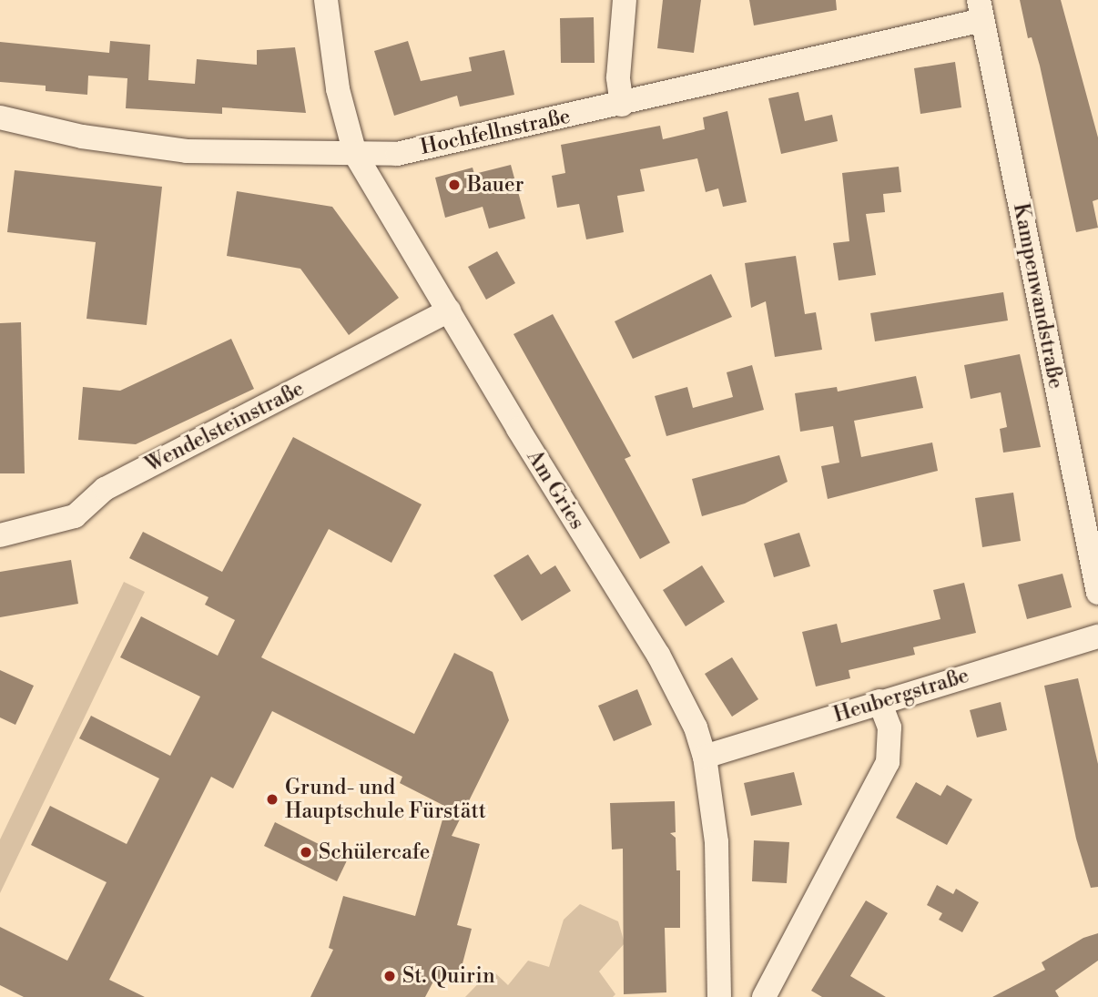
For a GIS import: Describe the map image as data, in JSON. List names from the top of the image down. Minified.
{"streets":{"street":["Hochfellnstraße","Kampenwandstraße","Wendelsteinstraße","Am Gries","Heubergstraße"]},"crossings":[["Hochfellnstraße","Kampenwandstraße"],["Hochfellnstraße","Am Gries"],["Wendelsteinstraße","Am Gries"],["Am Gries","Heubergstraße"]],"places":["Bauer","Grund- und Hauptschule Fürstätt","Schülercafe","St. Quirin"]}
